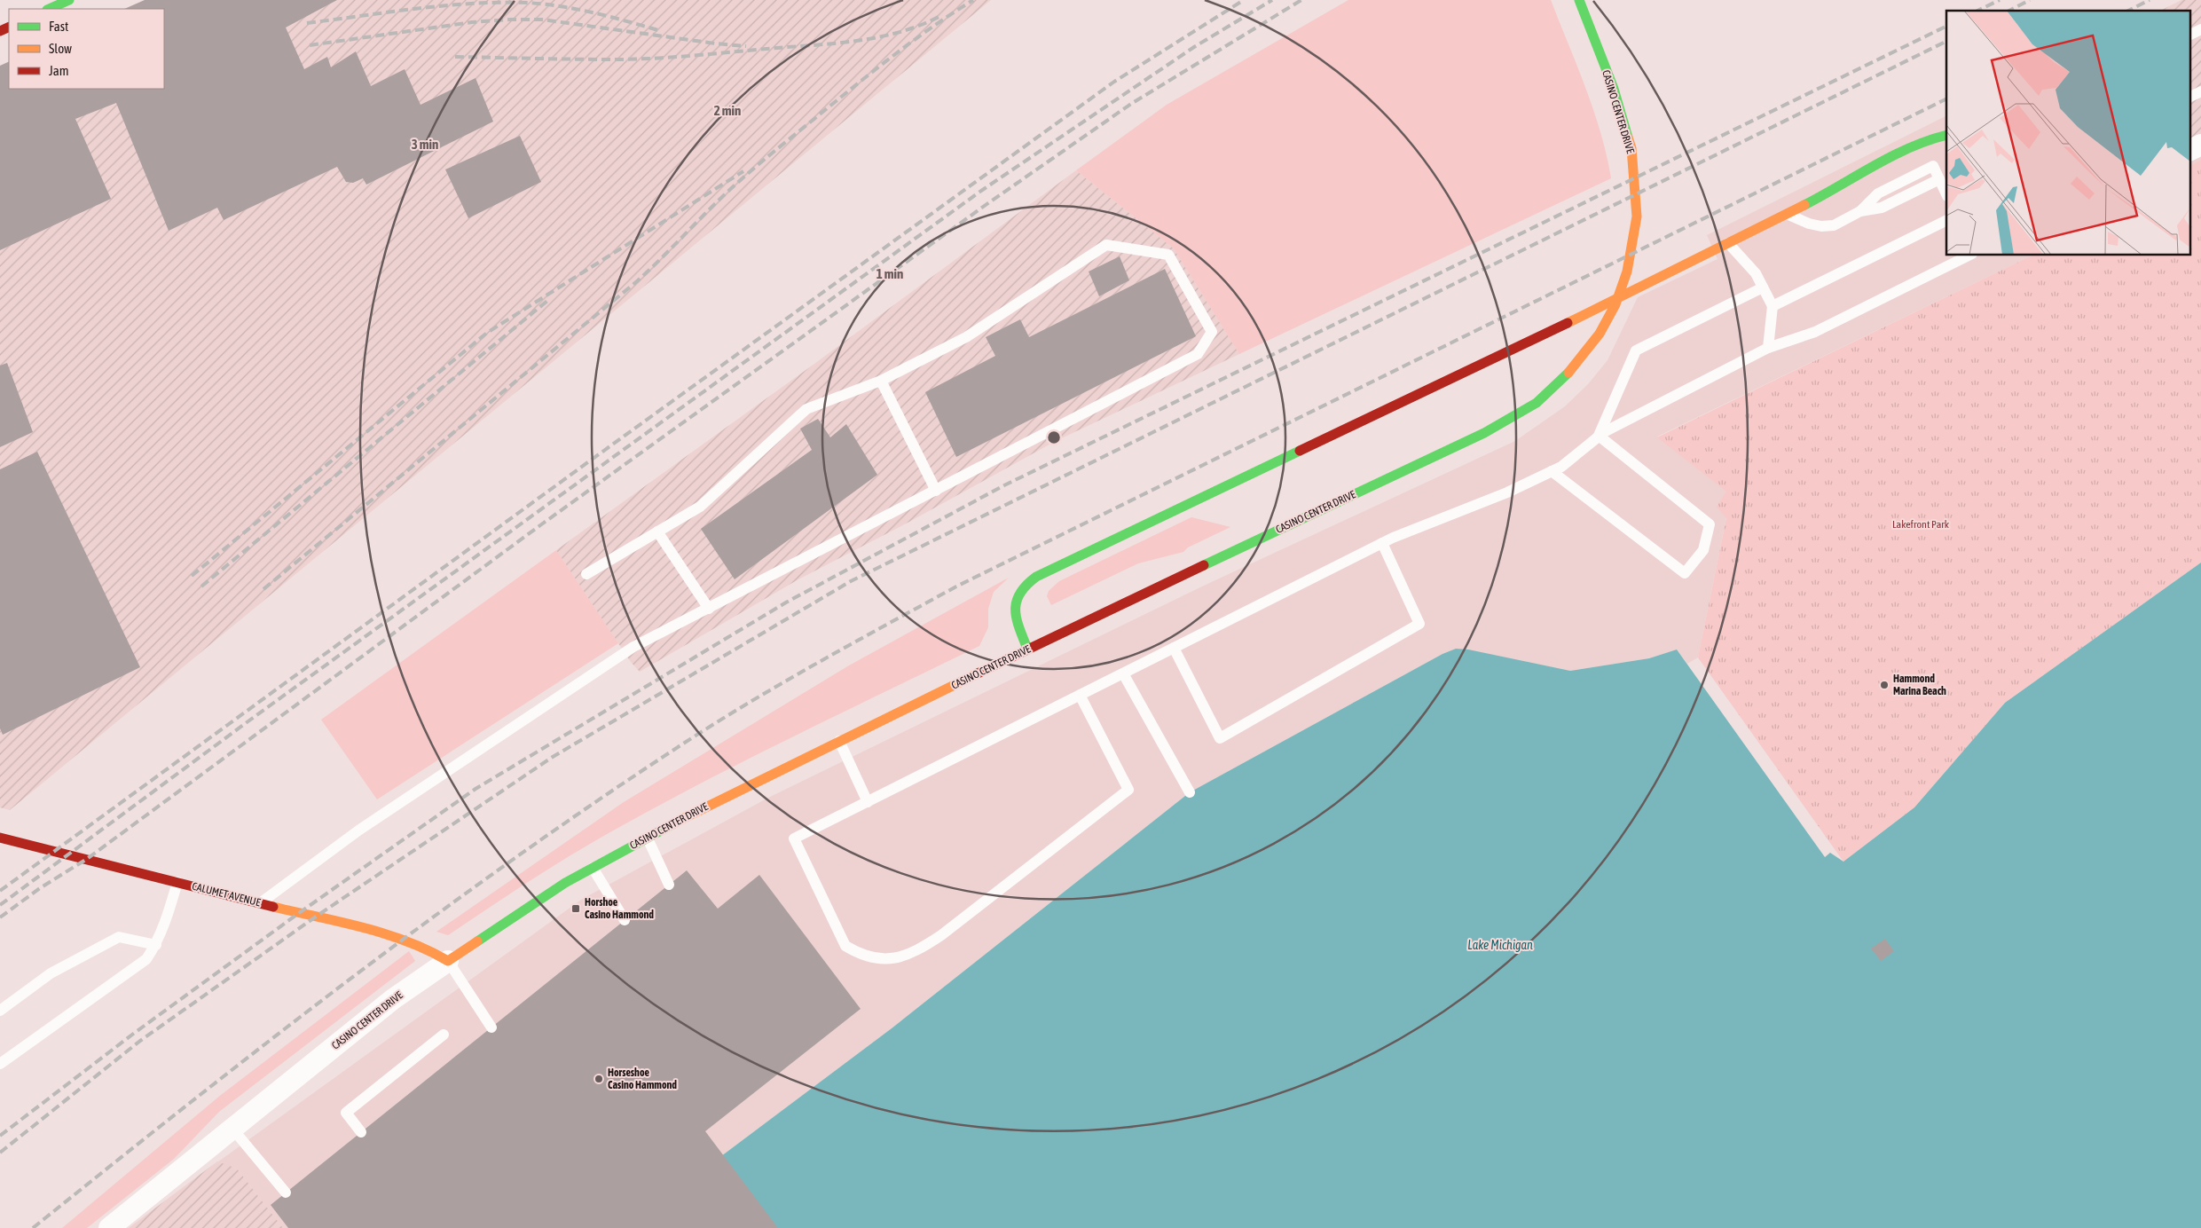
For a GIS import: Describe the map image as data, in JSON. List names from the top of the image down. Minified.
{"streets":{"street":["CASINO CENTER DRIVE","CALUMET AVENUE"]},"crossings":[["CASINO CENTER DRIVE","CALUMET AVENUE"]],"water":["Lake Michigan"],"parks":["Lakefront Park"],"places":{"other":["Hammond Marina Beach","Horseshoe Casino Hammond"],"transit":["Horshoe Casino Hammond"]},"legend":["Fast","Slow","Jam"],"rings":["2 min","3 min","1 min"]}
